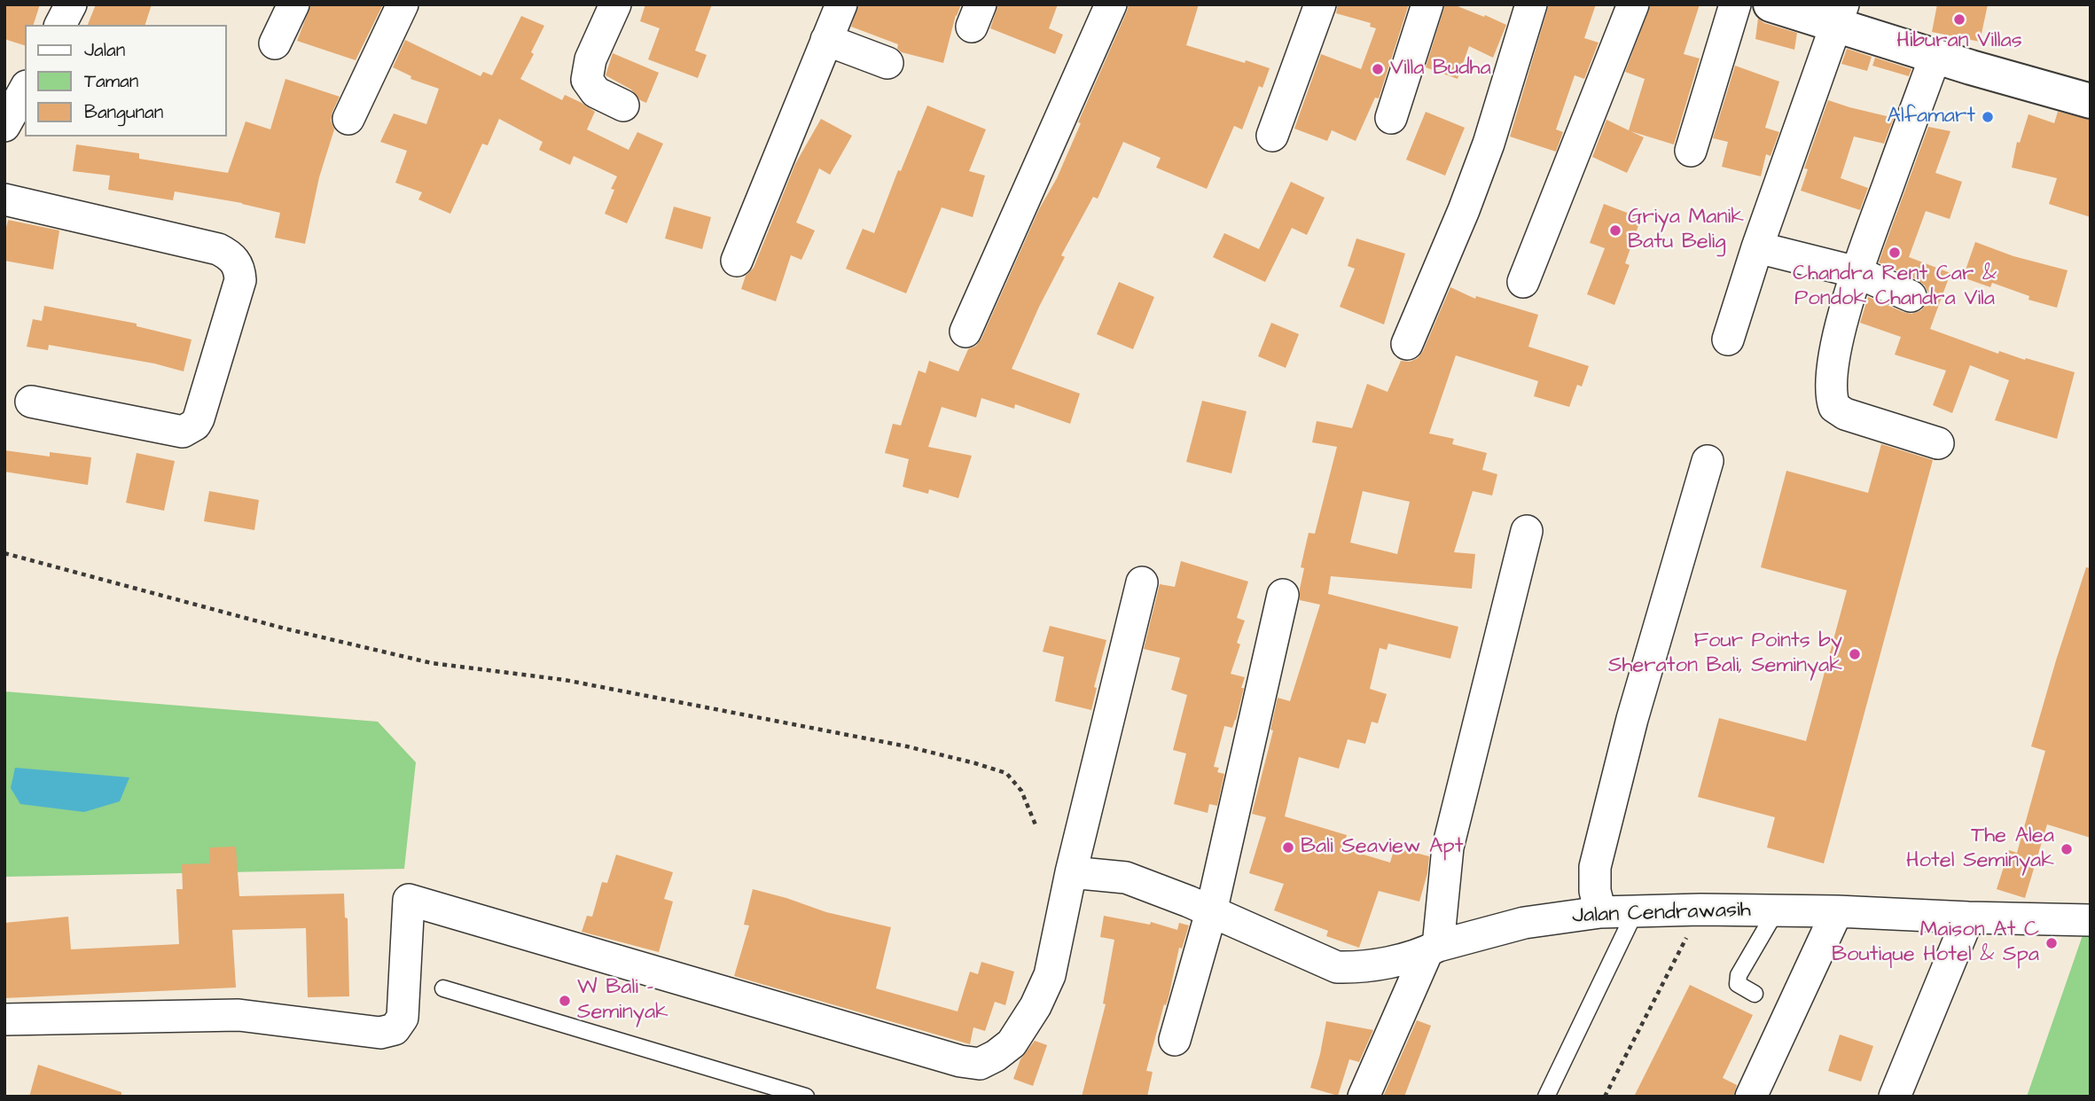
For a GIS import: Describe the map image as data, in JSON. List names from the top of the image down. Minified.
{"streets":{"street":["Jalan Cendrawasih"]},"places":["Hiburan Villas","Villa Budha","Alfamart","Griya Manik Batu Belig","Chandra Rent Car & Pondok Chandra Vila","Four Points by Sheraton Bali, Seminyak","Bali Seaview Apt","The Alea Hotel Seminyak","Maison At C Boutique Hotel & Spa","W Bali - Seminyak"],"legend":["Jalan","Taman","Bangunan"]}
